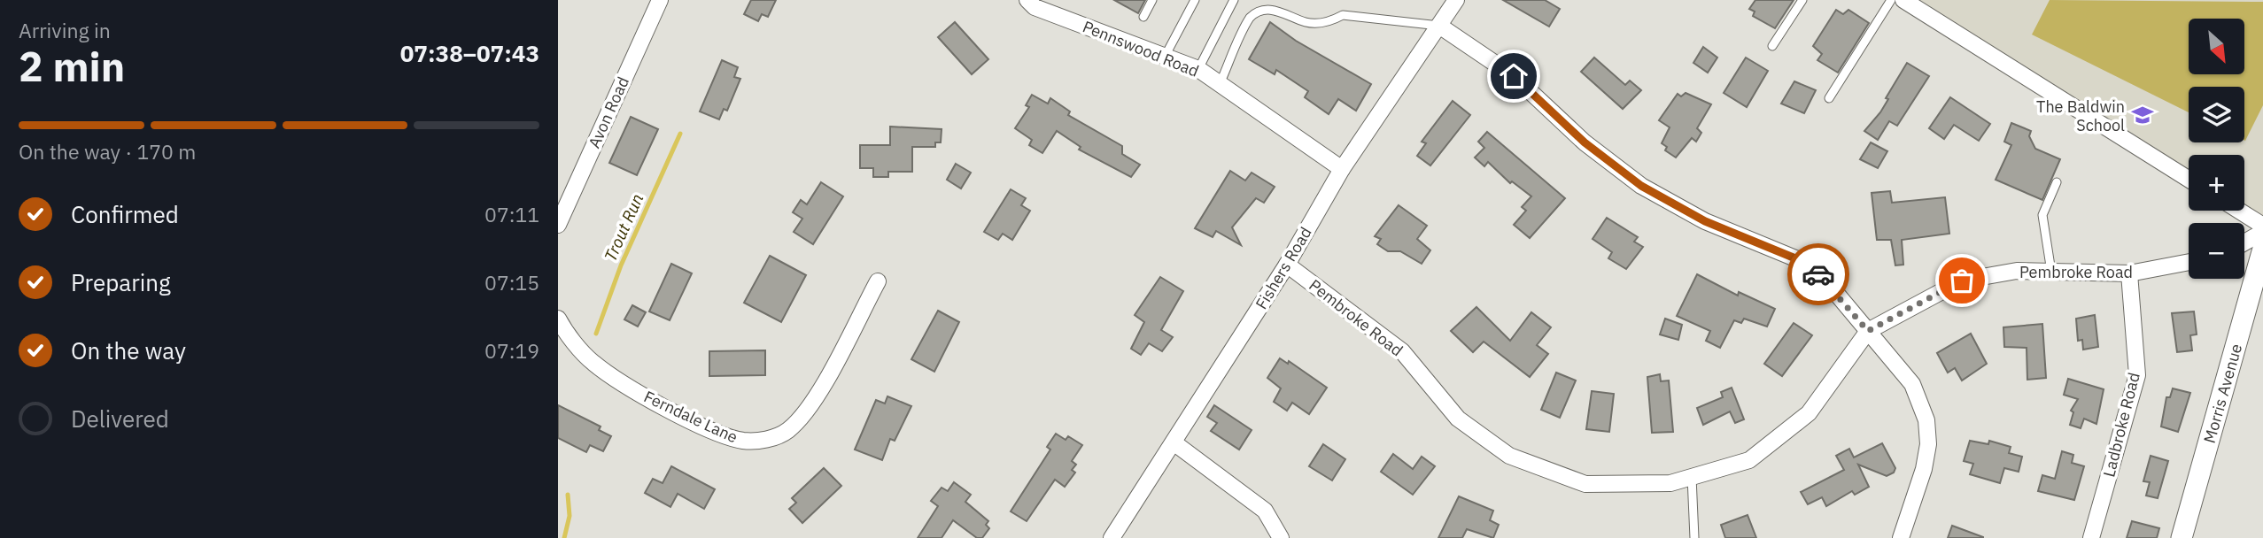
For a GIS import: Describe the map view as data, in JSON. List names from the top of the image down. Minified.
{"streets":{"street":["Pennswood Road","Avon Road","Fishers Road","Pembroke Road","Morris Avenue","Ferndale Lane","Ladbroke Road"]},"crossings":[["Pennswood Road","Fishers Road"],["Fishers Road","Pembroke Road"],["Pembroke Road","Ladbroke Road"]],"water":["Trout Run"],"places":{"school or university":["The Baldwin School"]},"north":"bottom right","page":{"heading":["2 min","Arriving in","07:38–07:43"],"map_buttons":["+","−"],"bar":"On the way · 170 m","list":[["Confirmed","07:11"],["Preparing","07:15"],["On the way","07:19"],"Delivered"]}}
